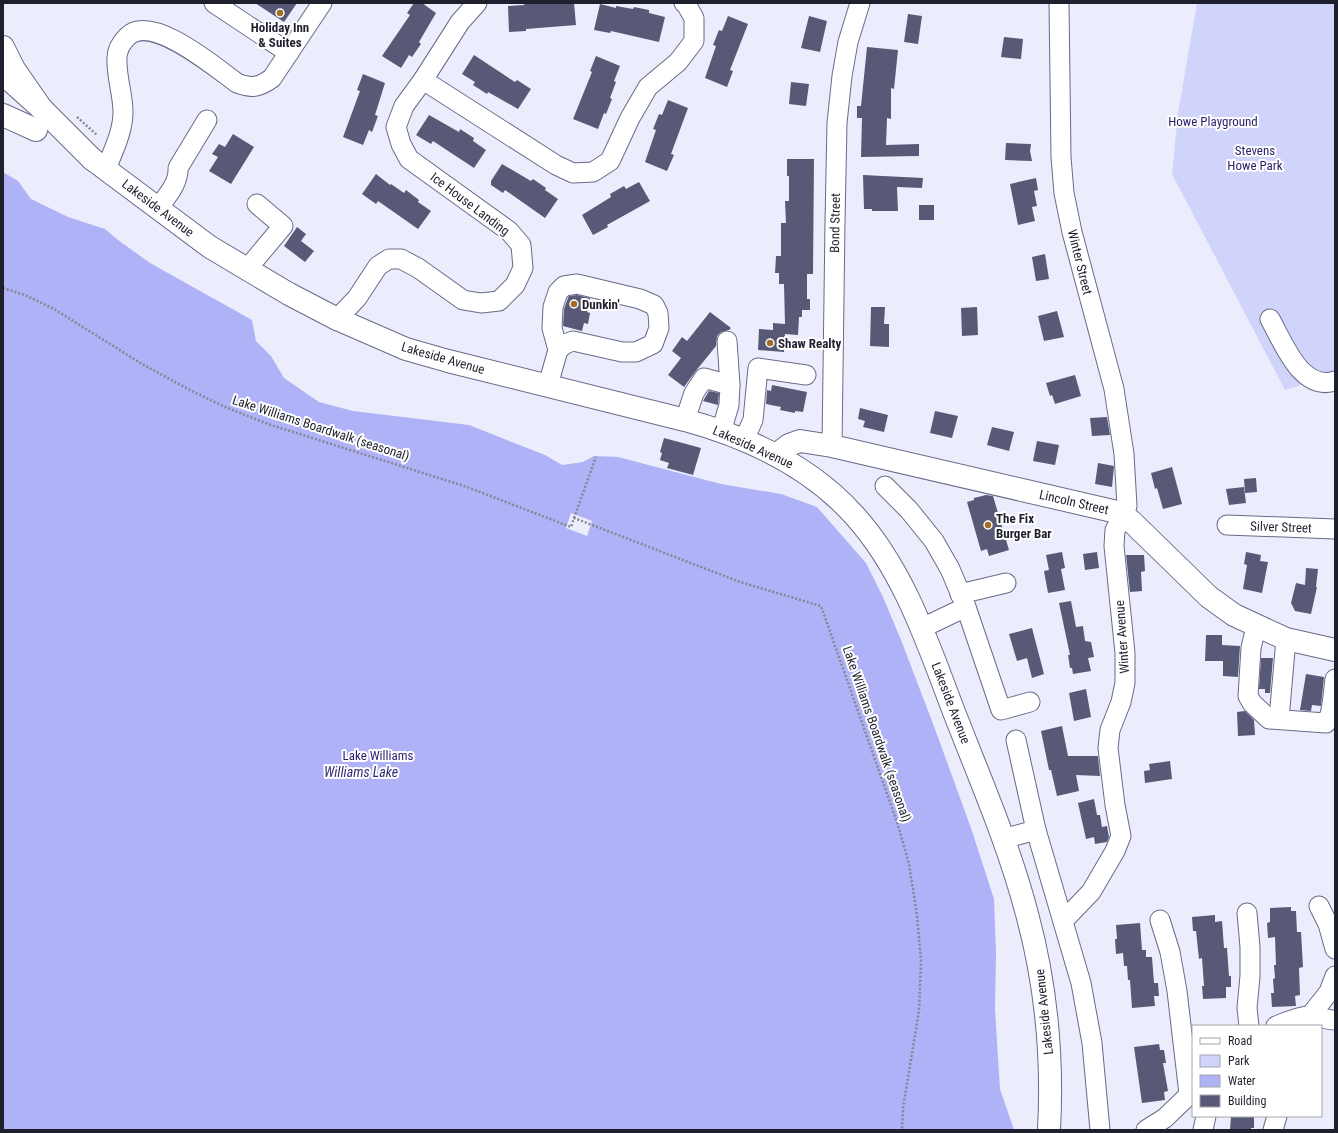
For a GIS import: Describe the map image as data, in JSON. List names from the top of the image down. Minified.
{"streets":{"main road":["Lakeside Avenue","Lincoln Street"],"street":["Ice House Landing","Bond Street","Winter Street","Silver Street","Winter Avenue"],"path":["Lake Williams Boardwalk (seasonal)"]},"crossings":[["Ice House Landing","Lakeside Avenue"],["Lakeside Avenue","Lincoln Street"],["Bond Street","Lincoln Street"],["Winter Street","Lincoln Street"],["Winter Street","Winter Avenue"],["Lincoln Street","Winter Avenue"]],"water":["Williams Lake"],"parks":["Howe Playground","Stevens Howe Park","Lake Williams"],"places":["Holiday Inn & Suites","Dunkin'","Shaw Realty","The Fix Burger Bar"],"legend":["Road","Park","Water","Building"]}
